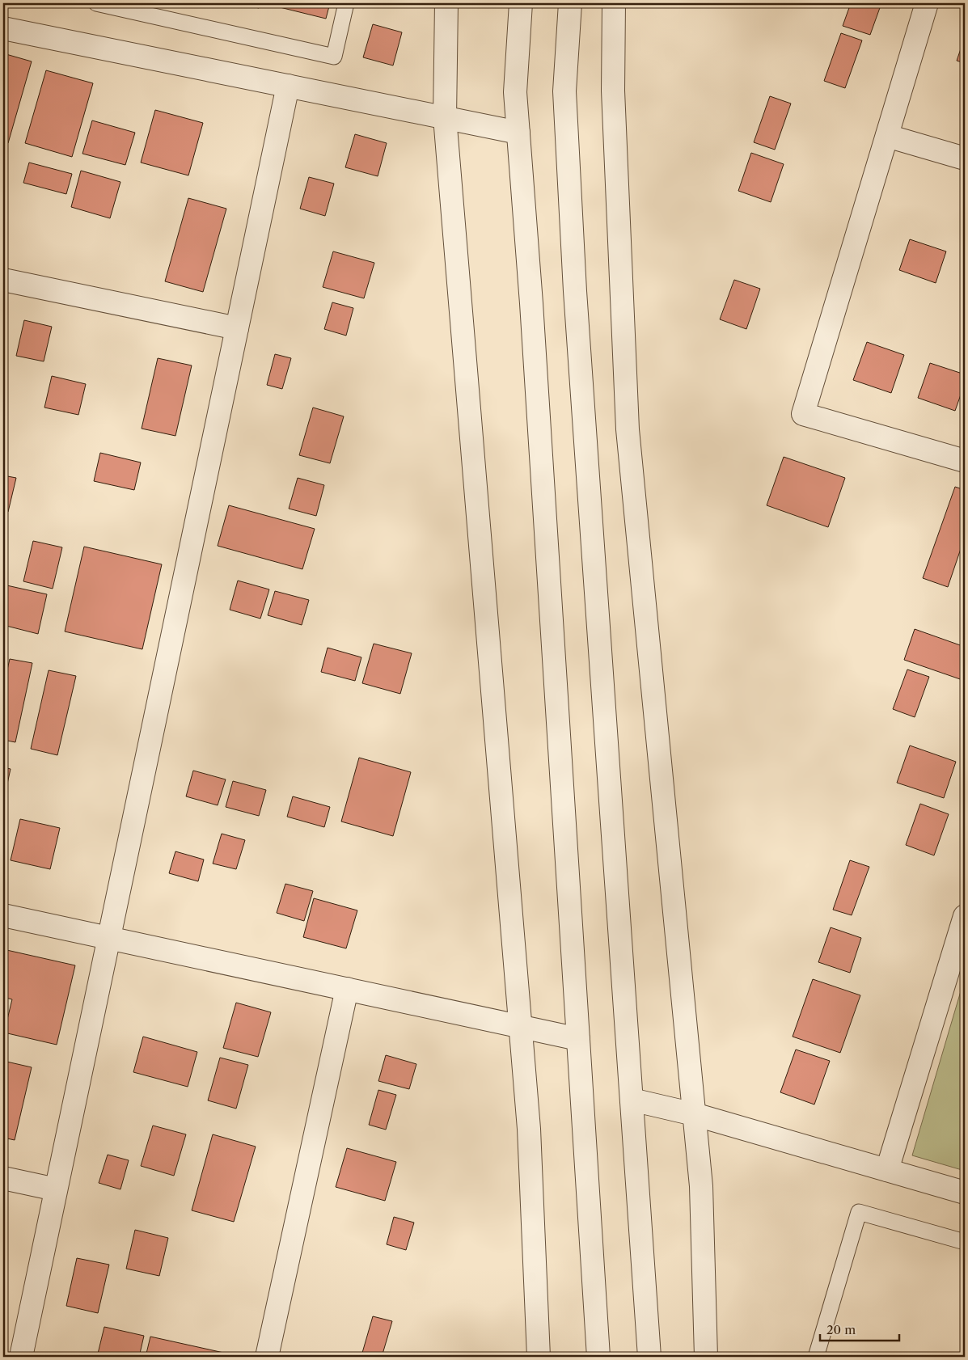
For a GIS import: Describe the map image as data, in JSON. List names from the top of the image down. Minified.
{"scale_bar":"20 m"}
